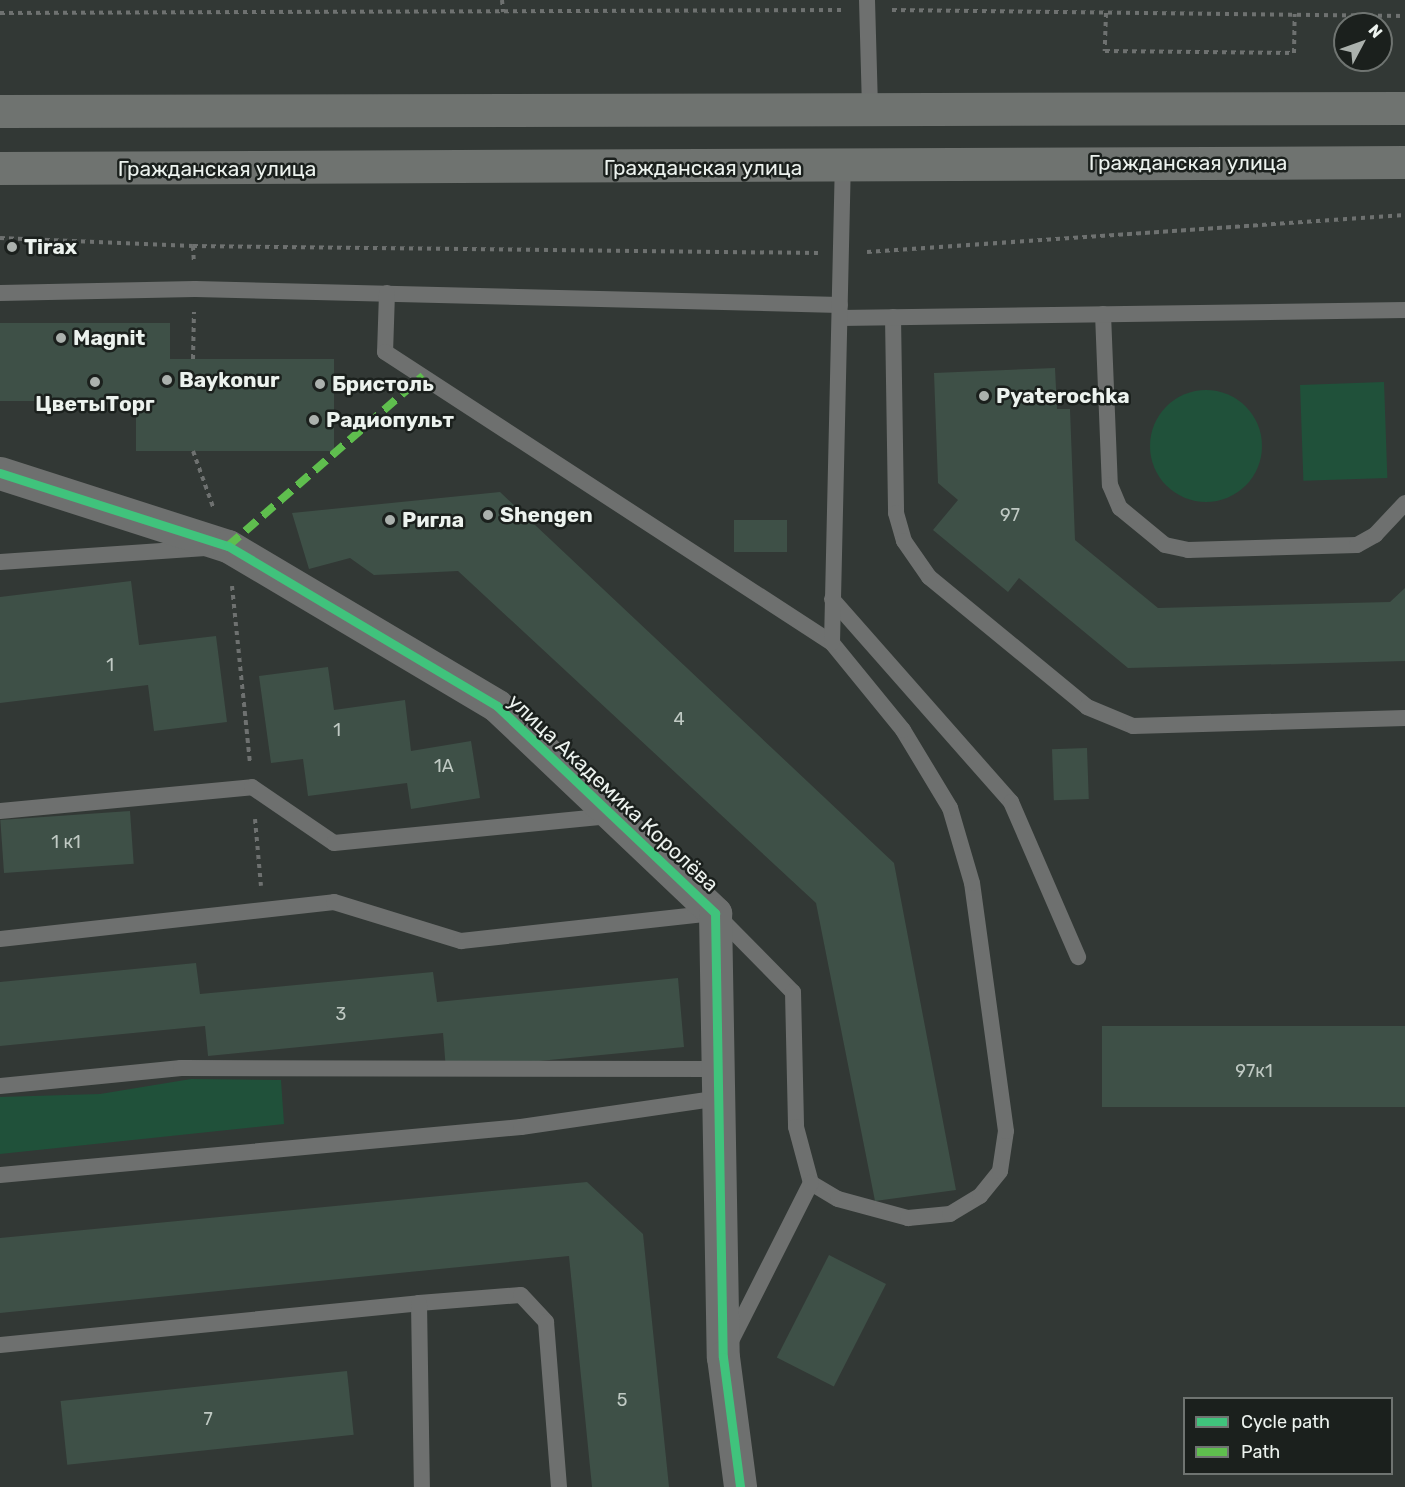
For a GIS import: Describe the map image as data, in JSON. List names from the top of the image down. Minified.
{"streets":{"main road":["Гражданская улица"],"street":["улица Академика Королёва"]},"places":["Tirax","Magnit","Baykonur","ЦветыТорг","Бристоль","Pyaterochka","Радиопульт","Shengen","Ригла"],"house_numbers":["97","1","4","1","1А","1 к1","3","97к1","5","7"],"legend":["Cycle path","Path"],"north":"top right"}
